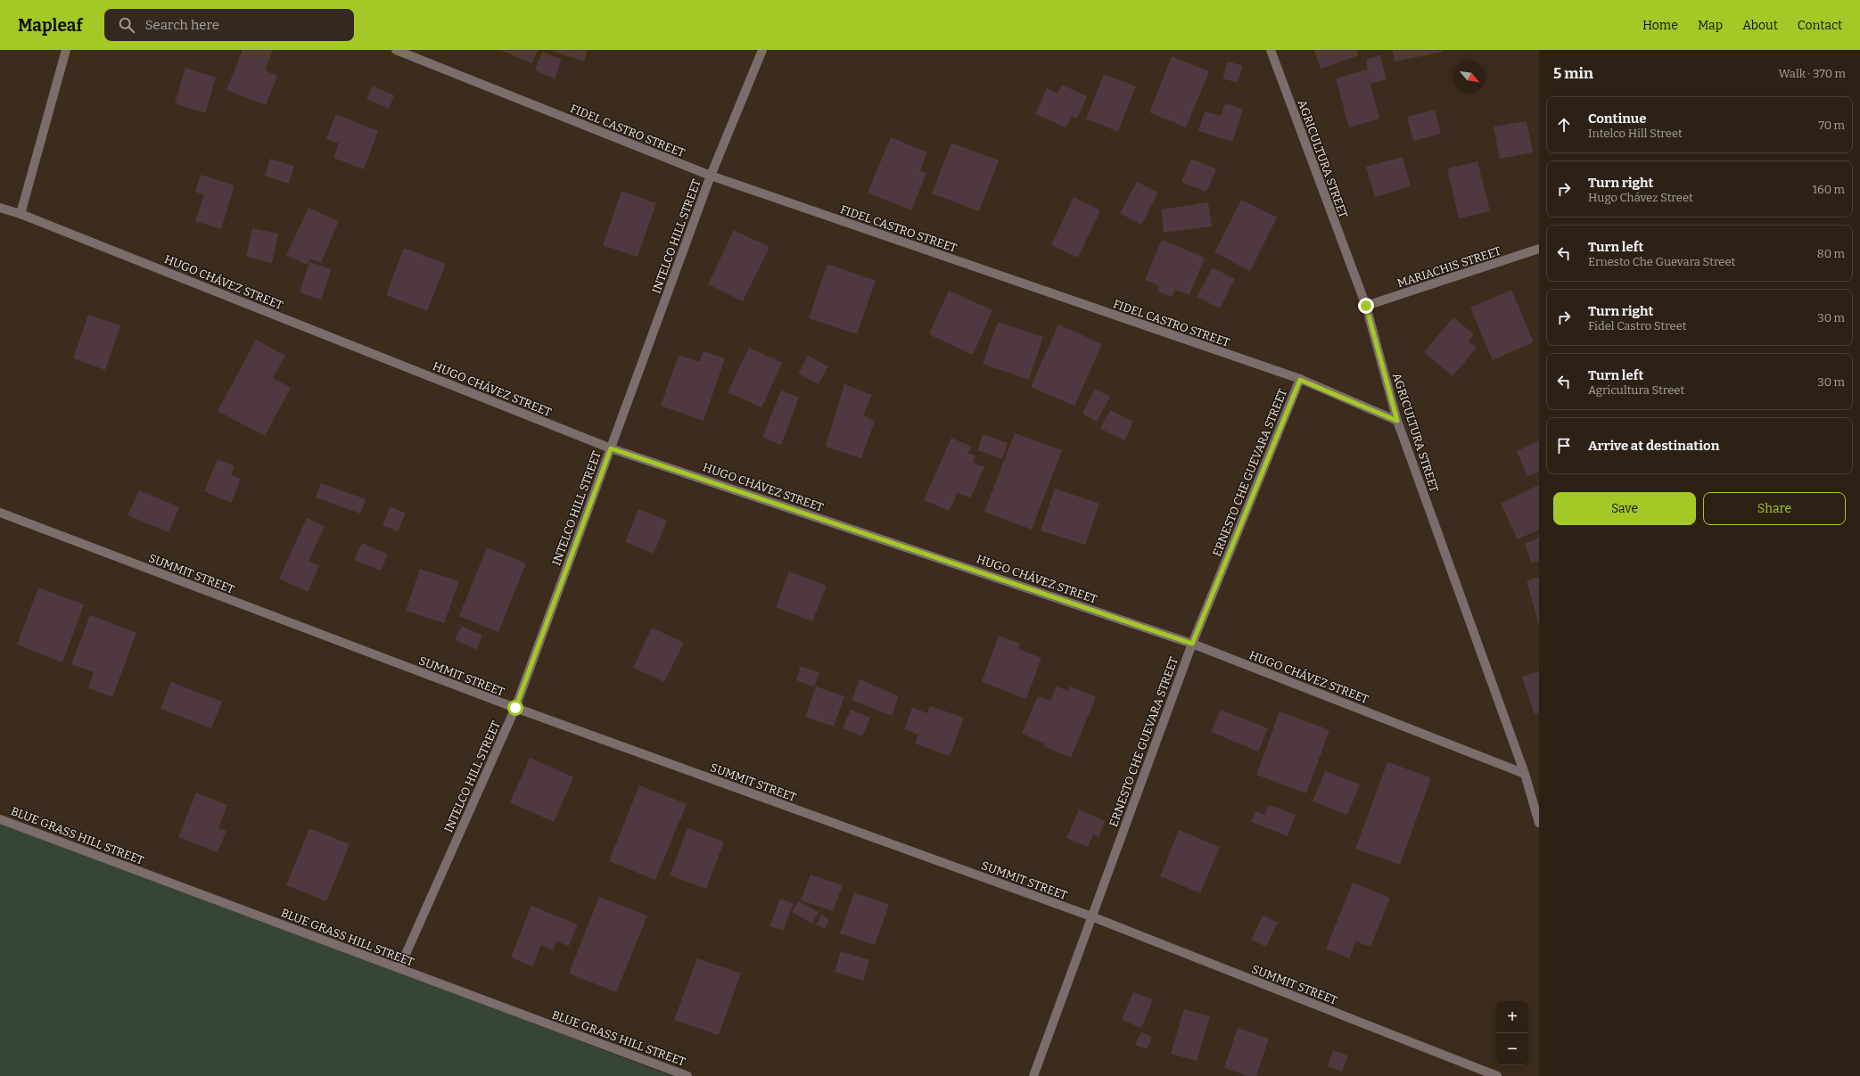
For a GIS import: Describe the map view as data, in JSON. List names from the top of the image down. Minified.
{"streets":{"street":["FIDEL CASTRO STREET","AGRICULTURA STREET","INTELCO HILL STREET","MARIACHIS STREET","HUGO CHÁVEZ STREET","ERNESTO CHE GUEVARA STREET","SUMMIT STREET","BLUE GRASS HILL STREET"]},"crossings":[["FIDEL CASTRO STREET","AGRICULTURA STREET"],["FIDEL CASTRO STREET","INTELCO HILL STREET"],["FIDEL CASTRO STREET","ERNESTO CHE GUEVARA STREET"],["AGRICULTURA STREET","MARIACHIS STREET"],["AGRICULTURA STREET","HUGO CHÁVEZ STREET"],["INTELCO HILL STREET","HUGO CHÁVEZ STREET"],["INTELCO HILL STREET","SUMMIT STREET"],["INTELCO HILL STREET","BLUE GRASS HILL STREET"],["HUGO CHÁVEZ STREET","ERNESTO CHE GUEVARA STREET"],["ERNESTO CHE GUEVARA STREET","SUMMIT STREET"]],"north":"bottom right","page":{"header":"Mapleaf","search":"Search here","nav":["Home","Map","About","Contact"],"heading":["5 min","Walk · 370 m"],"list":[["Continue","Intelco Hill Street","70 m"],["Turn right","Hugo Chávez Street","160 m"],["Turn left","Ernesto Che Guevara Street","80 m"],["Turn right","Fidel Castro Street","30 m"],["Turn left","Agricultura Street","30 m"],"Arrive at destination"],"buttons":["Save","Share"],"map_buttons":["+","−"]}}
